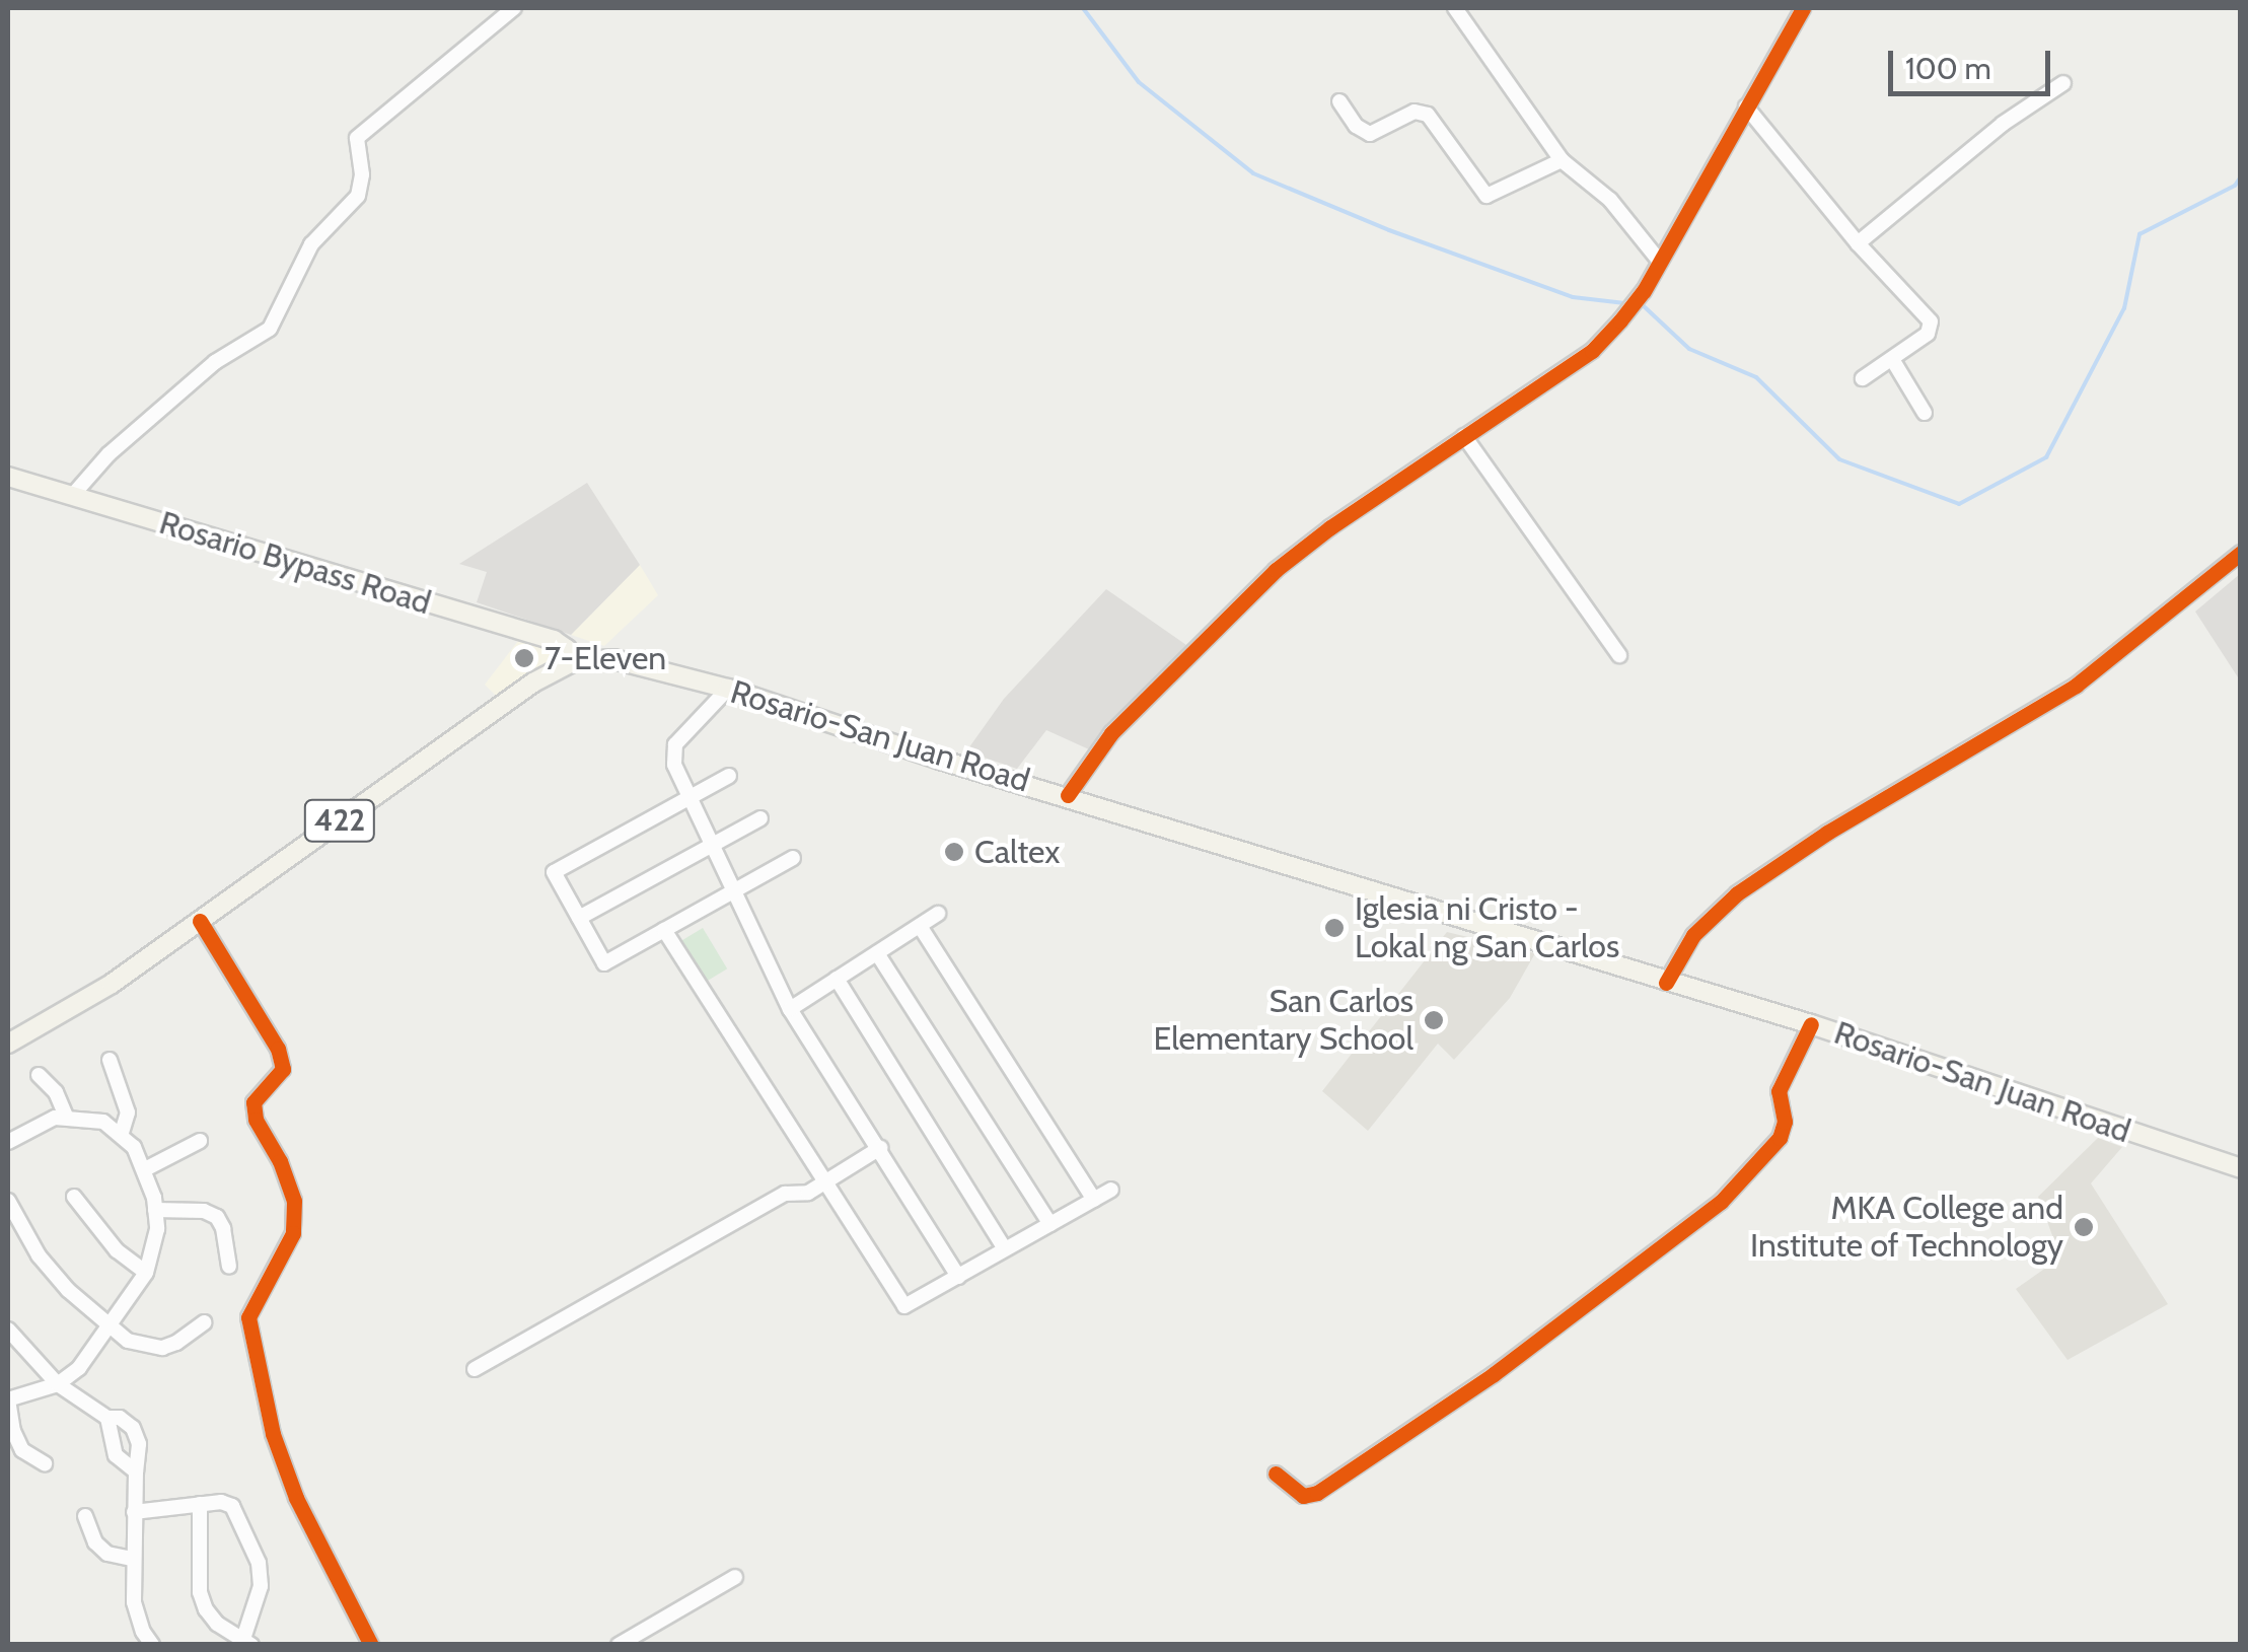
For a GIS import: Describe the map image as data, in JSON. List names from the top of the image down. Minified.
{"streets":{"main road":["Rosario Bypass Road","Rosario-San Juan Road","422"]},"crossings":[["Rosario Bypass Road","Rosario-San Juan Road"],["Rosario Bypass Road","422"],["Rosario-San Juan Road","422"]],"places":["7-Eleven","Caltex","Iglesia ni Cristo - Lokal ng San Carlos","San Carlos Elementary School","MKA College and Institute of Technology"],"scale_bar":"100 m"}
